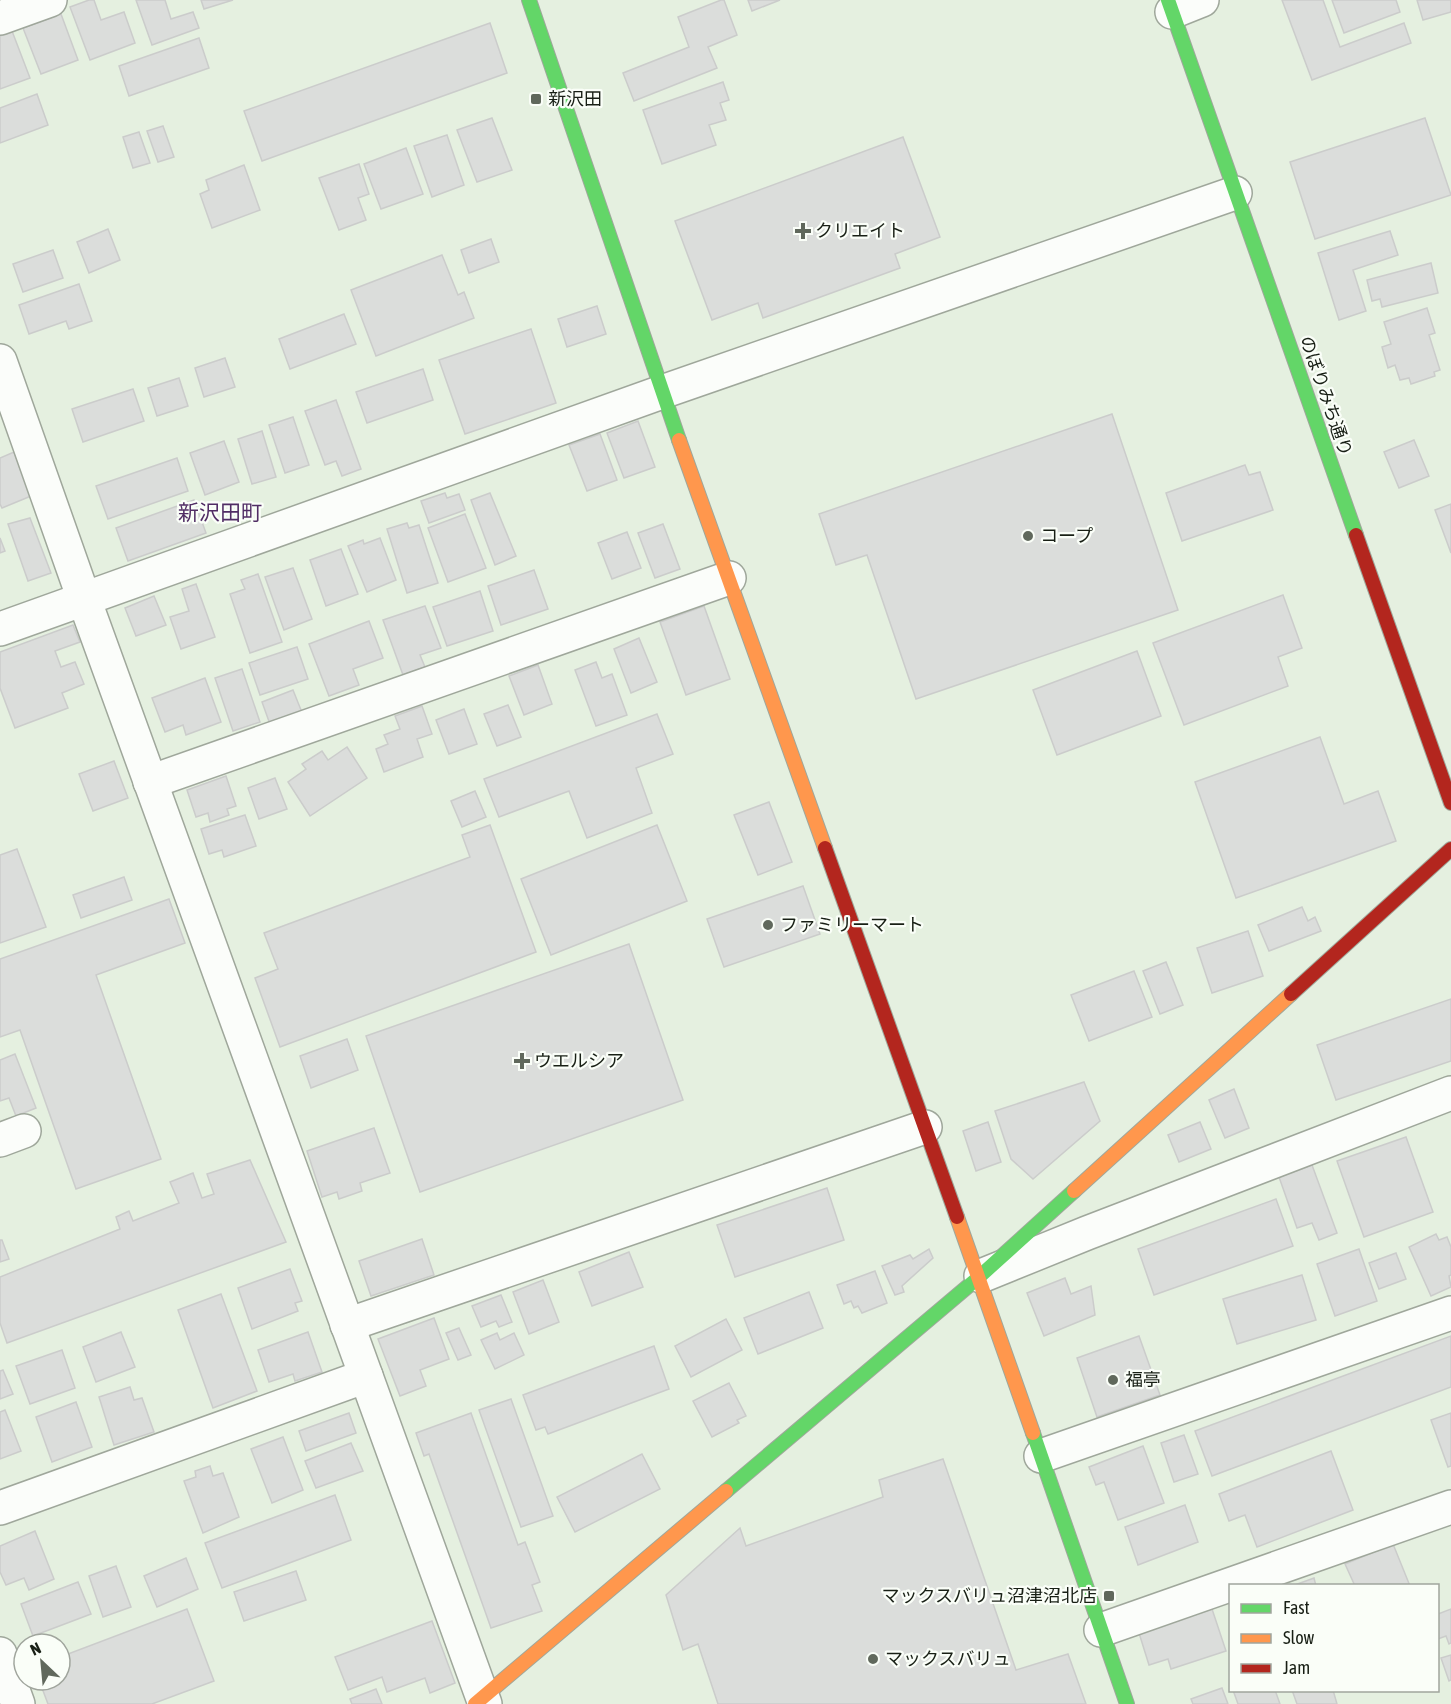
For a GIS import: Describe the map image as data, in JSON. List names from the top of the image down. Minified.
{"streets":{"street":["のぼりみち通り"]},"districts":["新沢田町"],"places":{"transit":["新沢田","マックスバリュ沼津沼北店"],"health":["クリエイト","ウエルシア"],"other":["コープ","ファミリーマート","福亭","マックスバリュ"]},"legend":["Fast","Slow","Jam"],"north":"top left"}
